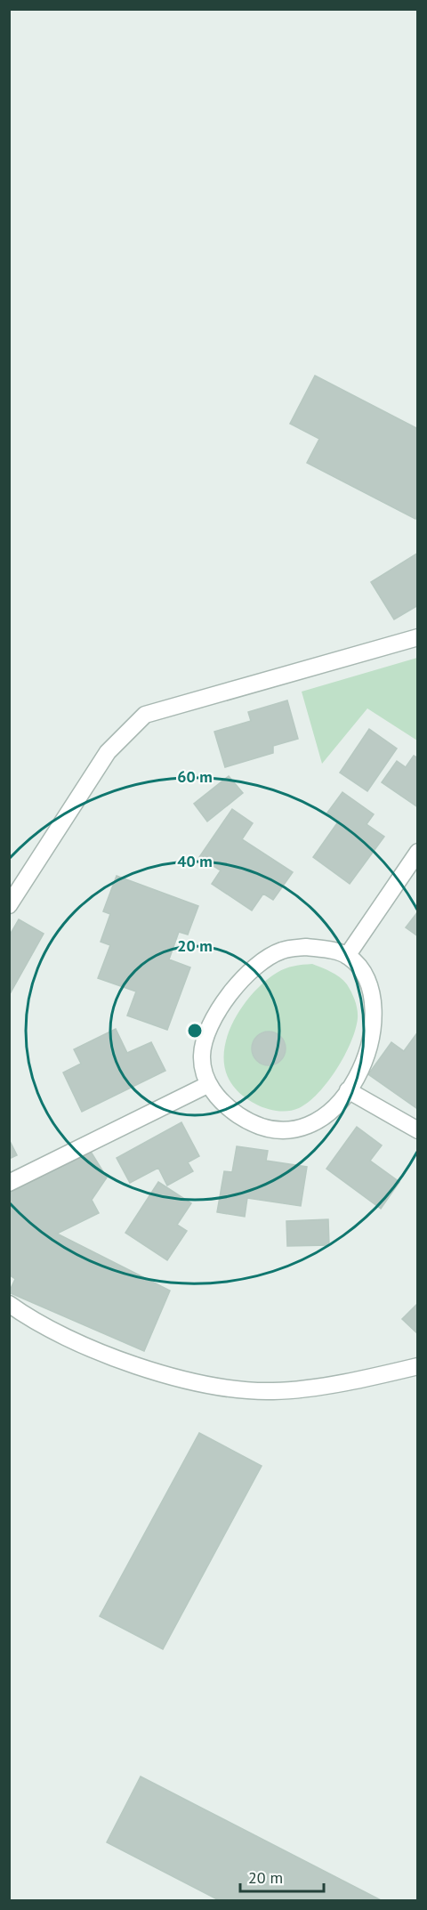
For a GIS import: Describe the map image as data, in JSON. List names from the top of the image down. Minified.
{"scale_bar":"20 m","rings":["60 m","40 m","20 m"]}
